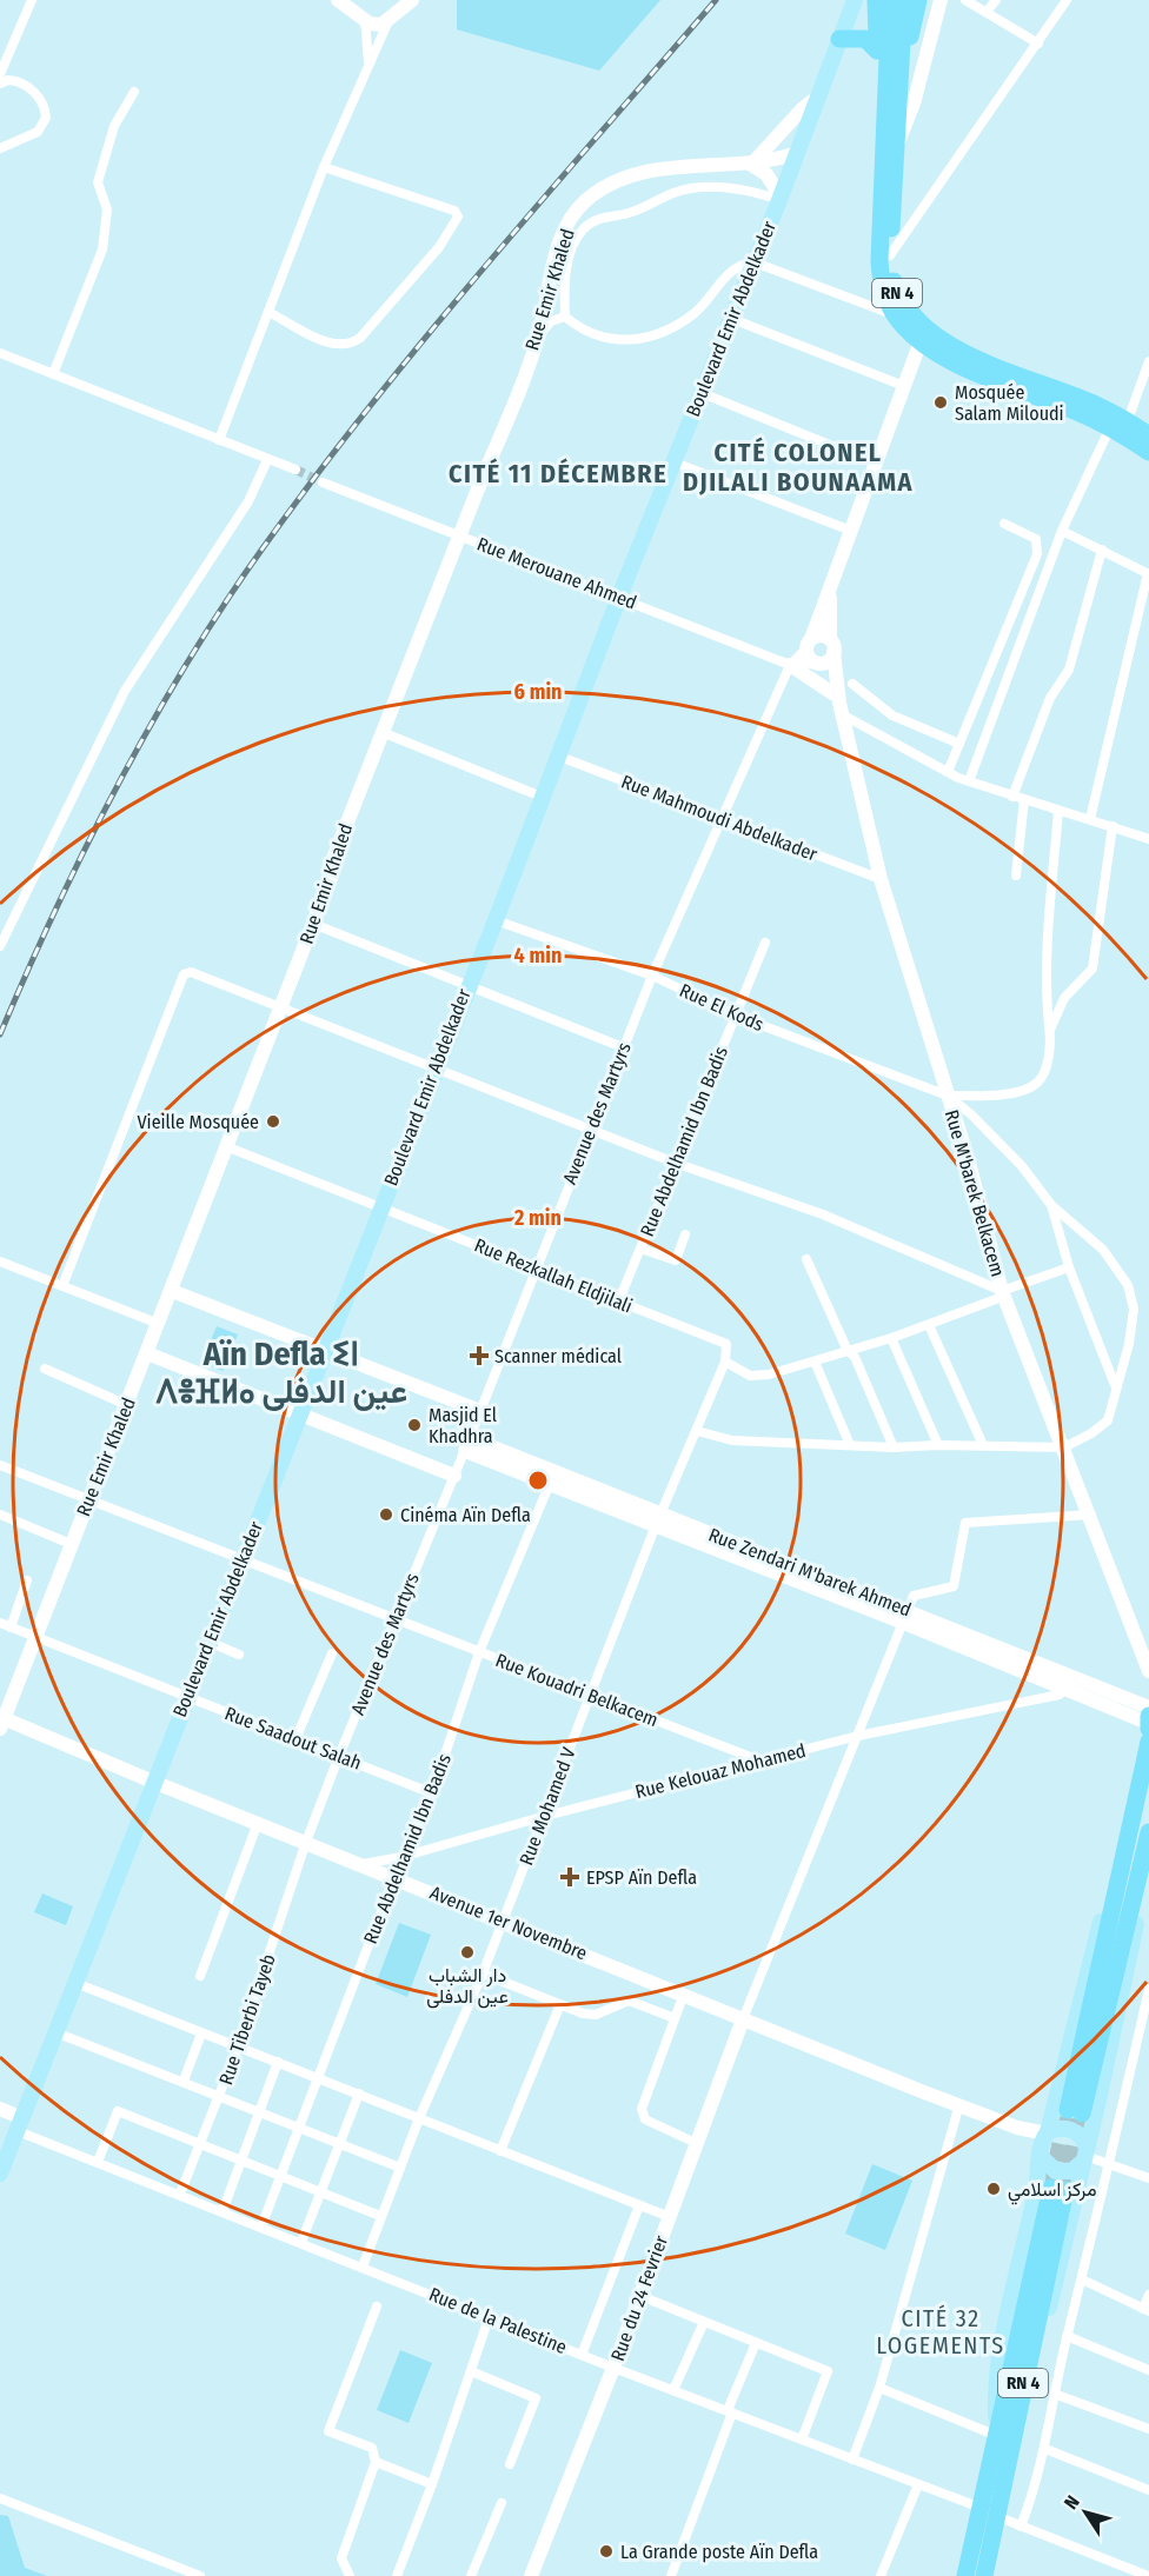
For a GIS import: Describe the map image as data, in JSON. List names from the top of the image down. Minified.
{"streets":{"highway":["RN 4"],"main road":["Boulevard Emir Abdelkader"],"street":["Rue Emir Khaled","Rue Merouane Ahmed","Rue Mahmoudi Abdelkader","Rue El Kods","Avenue des Martyrs","Rue Abdelhamid Ibn Badis","Rue M'barek Belkacem","Rue Rezkallah Eldjilali","Rue Kouadri Belkacem","Rue Saadout Salah","Rue Kelouaz Mohamed","Rue Mohamed V","Avenue 1er Novembre","Rue Tiberbi Tayeb","Rue du 24 Fevrier","Rue de la Palestine"]},"crossings":[["Rue Emir Khaled","Boulevard Emir Abdelkader"],["Rue Emir Khaled","Rue Merouane Ahmed"],["Rue Emir Khaled","Rue Rezkallah Eldjilali"],["Rue Emir Khaled","Rue Kouadri Belkacem"],["Rue Emir Khaled","Rue Saadout Salah"],["Rue Emir Khaled","Avenue 1er Novembre"],["RN 4","Avenue 1er Novembre"],["RN 4","Rue de la Palestine"],["Boulevard Emir Abdelkader","Rue Merouane Ahmed"],["Boulevard Emir Abdelkader","Rue Mahmoudi Abdelkader"],["Boulevard Emir Abdelkader","Rue El Kods"],["Boulevard Emir Abdelkader","Rue Rezkallah Eldjilali"],["Boulevard Emir Abdelkader","Rue Kouadri Belkacem"],["Boulevard Emir Abdelkader","Rue Saadout Salah"],["Boulevard Emir Abdelkader","Avenue 1er Novembre"],["Boulevard Emir Abdelkader","Rue de la Palestine"],["Rue Merouane Ahmed","Avenue des Martyrs"],["Rue Mahmoudi Abdelkader","Avenue des Martyrs"],["Rue Mahmoudi Abdelkader","Rue M'barek Belkacem"],["Rue El Kods","Avenue des Martyrs"],["Rue El Kods","Rue Abdelhamid Ibn Badis"],["Rue El Kods","Rue M'barek Belkacem"],["Avenue des Martyrs","Rue Rezkallah Eldjilali"],["Avenue des Martyrs","Rue Kouadri Belkacem"],["Avenue des Martyrs","Rue Saadout Salah"],["Avenue des Martyrs","Avenue 1er Novembre"],["Avenue des Martyrs","Rue Tiberbi Tayeb"],["Rue Abdelhamid Ibn Badis","Rue Rezkallah Eldjilali"],["Rue Abdelhamid Ibn Badis","Rue Kouadri Belkacem"],["Rue Abdelhamid Ibn Badis","Rue Saadout Salah"],["Rue Abdelhamid Ibn Badis","Rue Kelouaz Mohamed"],["Rue Abdelhamid Ibn Badis","Avenue 1er Novembre"],["Rue Abdelhamid Ibn Badis","Rue de la Palestine"],["Rue Rezkallah Eldjilali","Rue Mohamed V"],["Rue Kouadri Belkacem","Rue Kelouaz Mohamed"],["Rue Kouadri Belkacem","Rue Mohamed V"],["Rue Kelouaz Mohamed","Rue Mohamed V"],["Rue Kelouaz Mohamed","Avenue 1er Novembre"],["Rue Mohamed V","Avenue 1er Novembre"],["Rue Mohamed V","Rue de la Palestine"],["Avenue 1er Novembre","Rue Tiberbi Tayeb"],["Avenue 1er Novembre","Rue du 24 Fevrier"],["Rue Tiberbi Tayeb","Rue de la Palestine"],["Rue du 24 Fevrier","Rue de la Palestine"]],"districts":["CITÉ COLONEL DJILALI BOUNAAMA","CITÉ 11 DÉCEMBRE","Aïn Defla ⵉⵏ ⴷⴻⴼⵍⴰ عين الدفلى","CITÉ 32 LOGEMENTS"],"places":{"other":["Mosquée Salam Miloudi","Vieille Mosquée","Masjid El Khadhra","Cinéma Aïn Defla","دار الشباب عين الدفلى","مركز اسلامي","La Grande poste Aïn Defla"],"health":["Scanner médical","EPSP Aïn Defla"]},"north":"top left","rings":["6 min","4 min","2 min"]}
